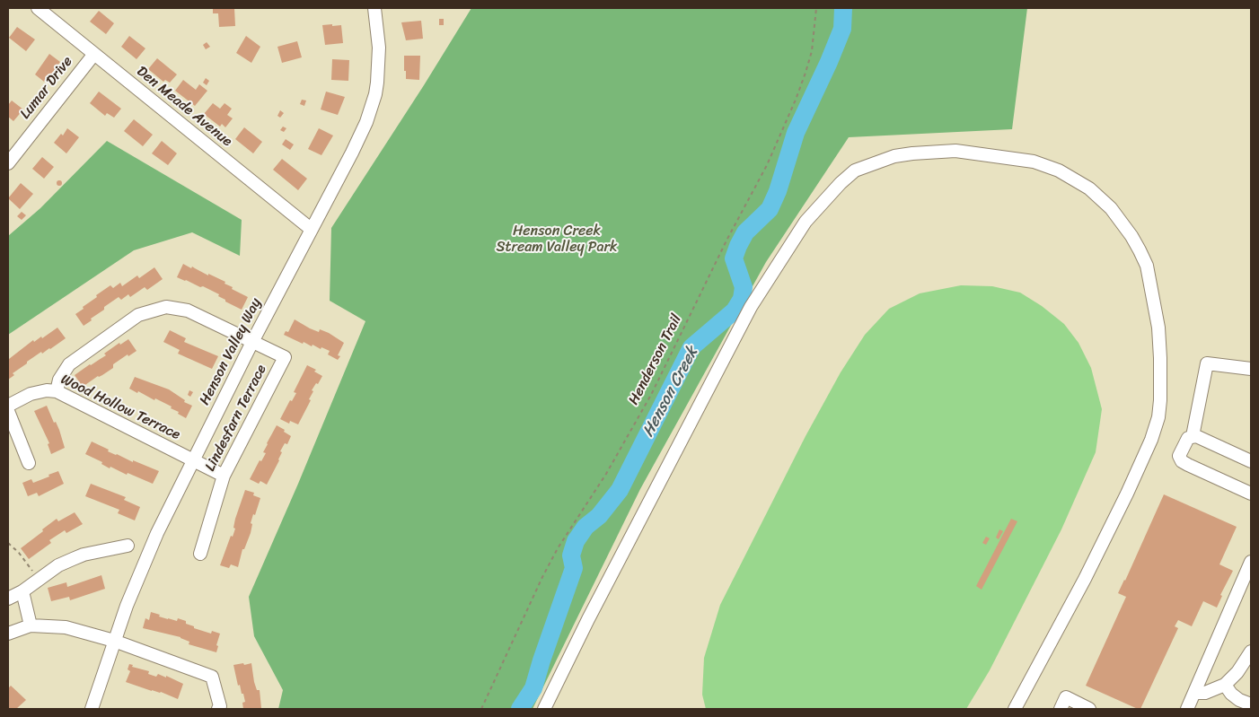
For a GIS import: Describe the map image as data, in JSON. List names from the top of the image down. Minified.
{"streets":{"street":["Lumar Drive","Den Meade Avenue","Henson Valley Way","Wood Hollow Terrace","Lindesfarn Terrace"],"path":["Henderson Trail"]},"crossings":[["Lumar Drive","Den Meade Avenue"],["Den Meade Avenue","Henson Valley Way"],["Henson Valley Way","Wood Hollow Terrace"],["Henson Valley Way","Lindesfarn Terrace"],["Wood Hollow Terrace","Lindesfarn Terrace"]],"water":["Henson Creek"],"parks":["Henson Creek Stream Valley Park"]}
